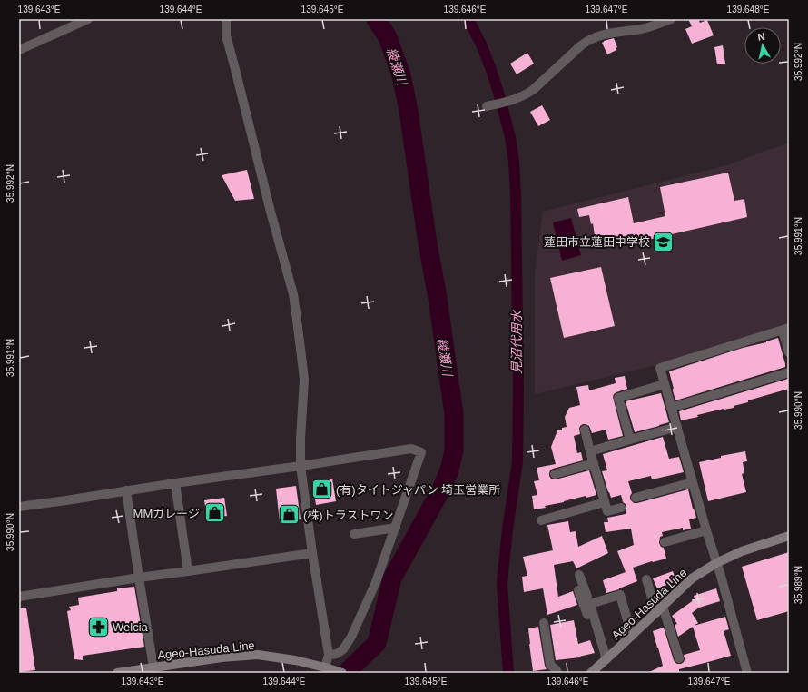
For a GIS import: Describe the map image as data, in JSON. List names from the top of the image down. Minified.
{"streets":{"main road":["Ageo-Hasuda Line"]},"water":["綾瀬川","見沼代用水"],"places":{"school or university":["蓮田市立蓮田中学校"],"shop":["(有)タイトジャパン 埼玉営業所","MMガレージ","(株)トラストワン"],"pharmacy":["Welcia"]},"north":"top","coordinates":["139.643°E","139.644°E","139.645°E","139.646°E","139.647°E","139.648°E","35.992°N","35.991°N","35.990°N","35.989°N"]}
